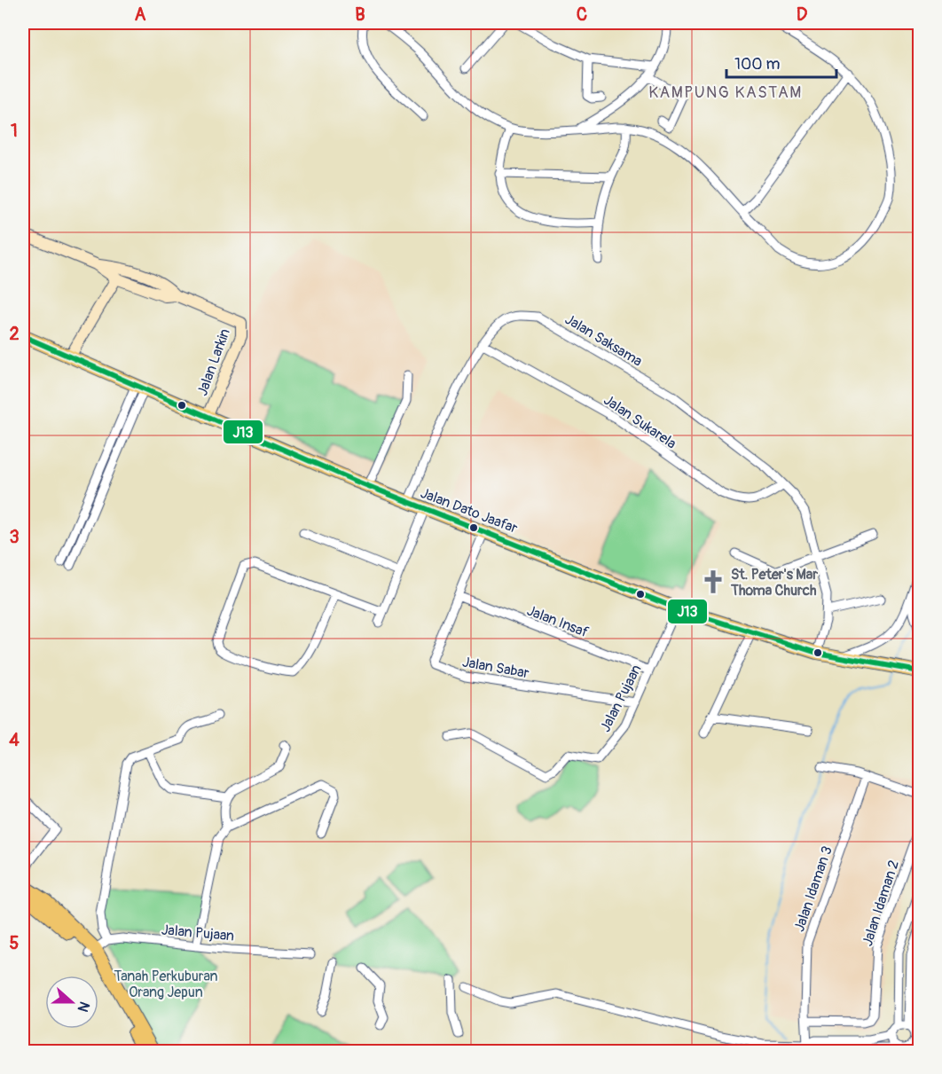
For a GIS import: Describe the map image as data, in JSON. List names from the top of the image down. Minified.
{"streets":{"main road":["Jalan Dato Jaafar"],"street":["Jalan Saksama","Jalan Larkin","Jalan Sukarela","Jalan Insaf","Jalan Sabar","Jalan Pujaan","Jalan Idaman 3","Jalan Idaman 2"]},"crossings":[["Jalan Saksama","Jalan Sukarela"],["Jalan Saksama","Jalan Dato Jaafar"],["Jalan Larkin","Jalan Dato Jaafar"],["Jalan Dato Jaafar","Jalan Sabar"],["Jalan Dato Jaafar","Jalan Pujaan"],["Jalan Insaf","Jalan Sabar"],["Jalan Insaf","Jalan Pujaan"],["Jalan Sabar","Jalan Pujaan"],["Jalan Idaman 3","Jalan Idaman 2"]],"districts":["KAMPUNG KASTAM"],"parks":["Tanah Perkuburan Orang Jepun"],"places":{"church":["St. Peter's Mar Thoma Church"]},"lines":["transit line J13"],"scale_bar":"100 m","north":"right","grid":{"columns":["A","B","C","D"],"rows":["1","2","3","4","5"]}}
